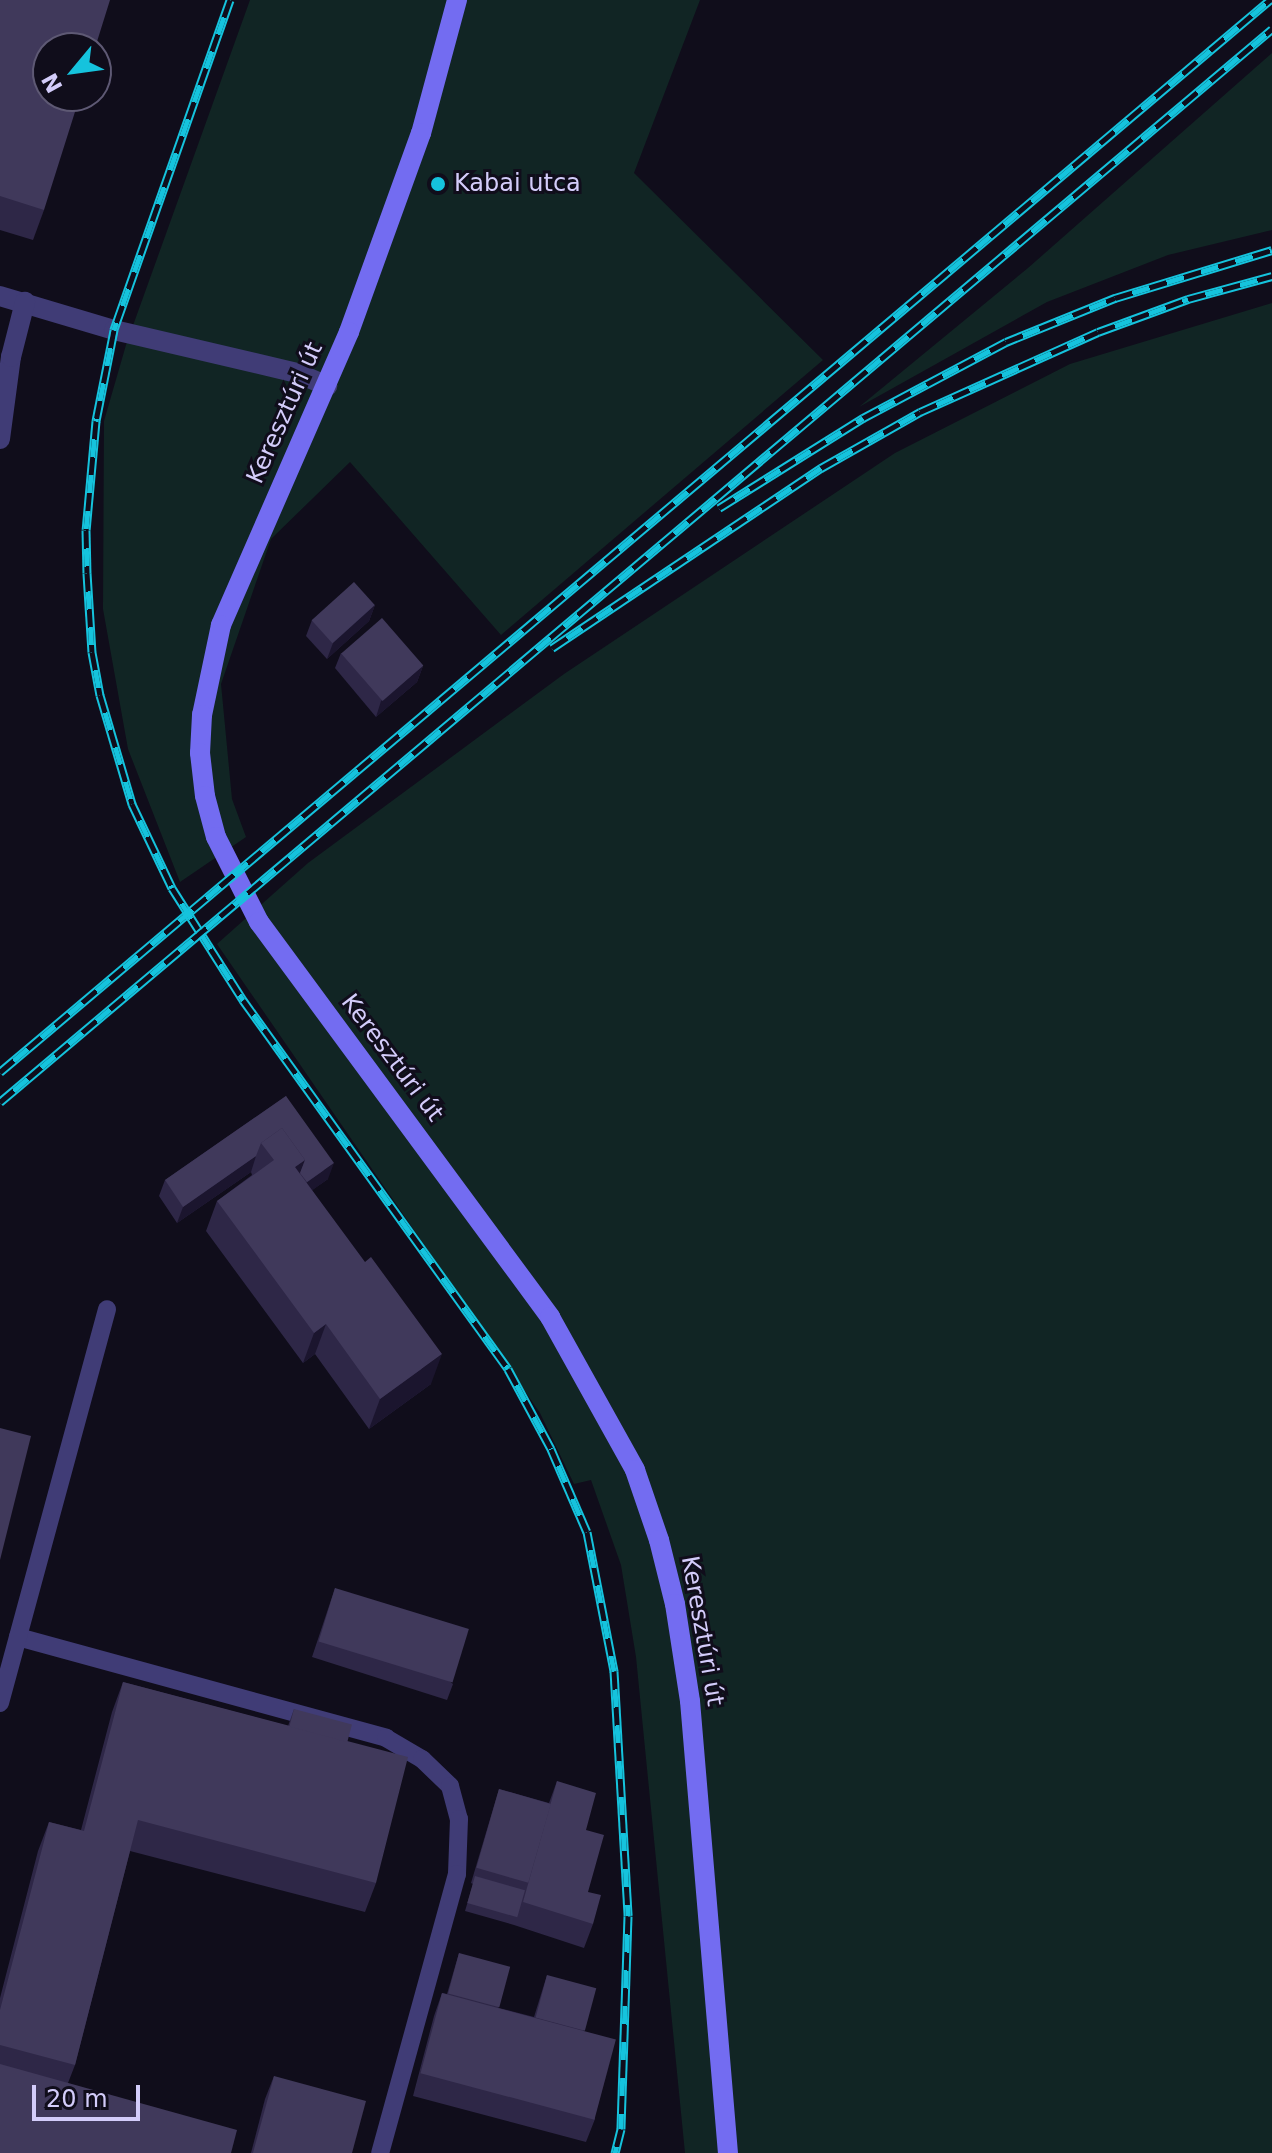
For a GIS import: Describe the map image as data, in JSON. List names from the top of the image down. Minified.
{"streets":{"main road":["Keresztúri út"]},"places":["Kabai utca"],"scale_bar":"20 m","north":"bottom left"}
